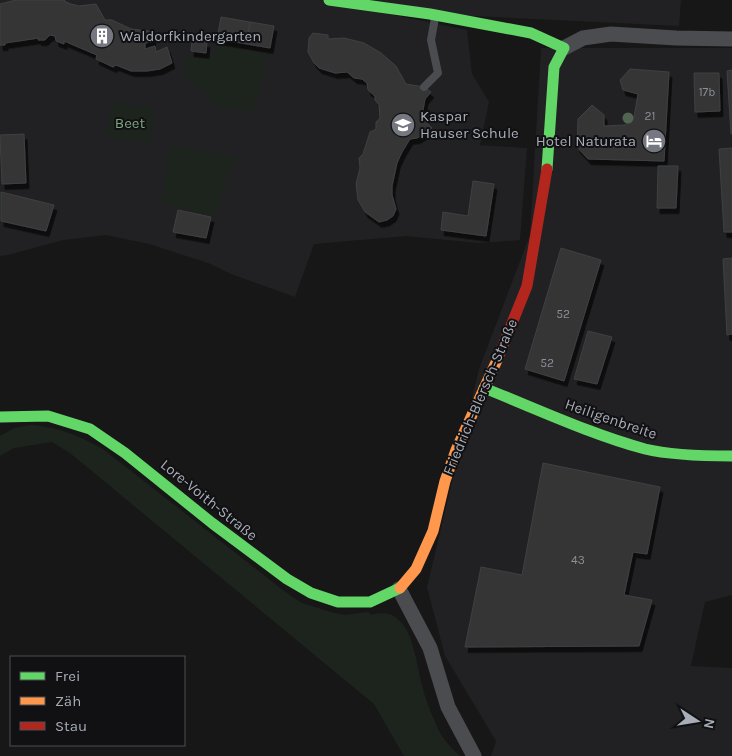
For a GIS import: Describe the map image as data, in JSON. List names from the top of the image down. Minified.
{"streets":{"street":["Friedrich-Blersch-Straße","Heiligenbreite","Lore-Voith-Straße"]},"crossings":[["Friedrich-Blersch-Straße","Heiligenbreite"],["Friedrich-Blersch-Straße","Lore-Voith-Straße"]],"parks":["Beet"],"places":{"building":["Waldorfkindergarten"],"school or university":["Kaspar Hauser Schule"],"hotel":["Hotel Naturata"]},"house_numbers":["17b","21","52","52","43"],"legend":["Frei","Zäh","Stau"],"north":"right"}
